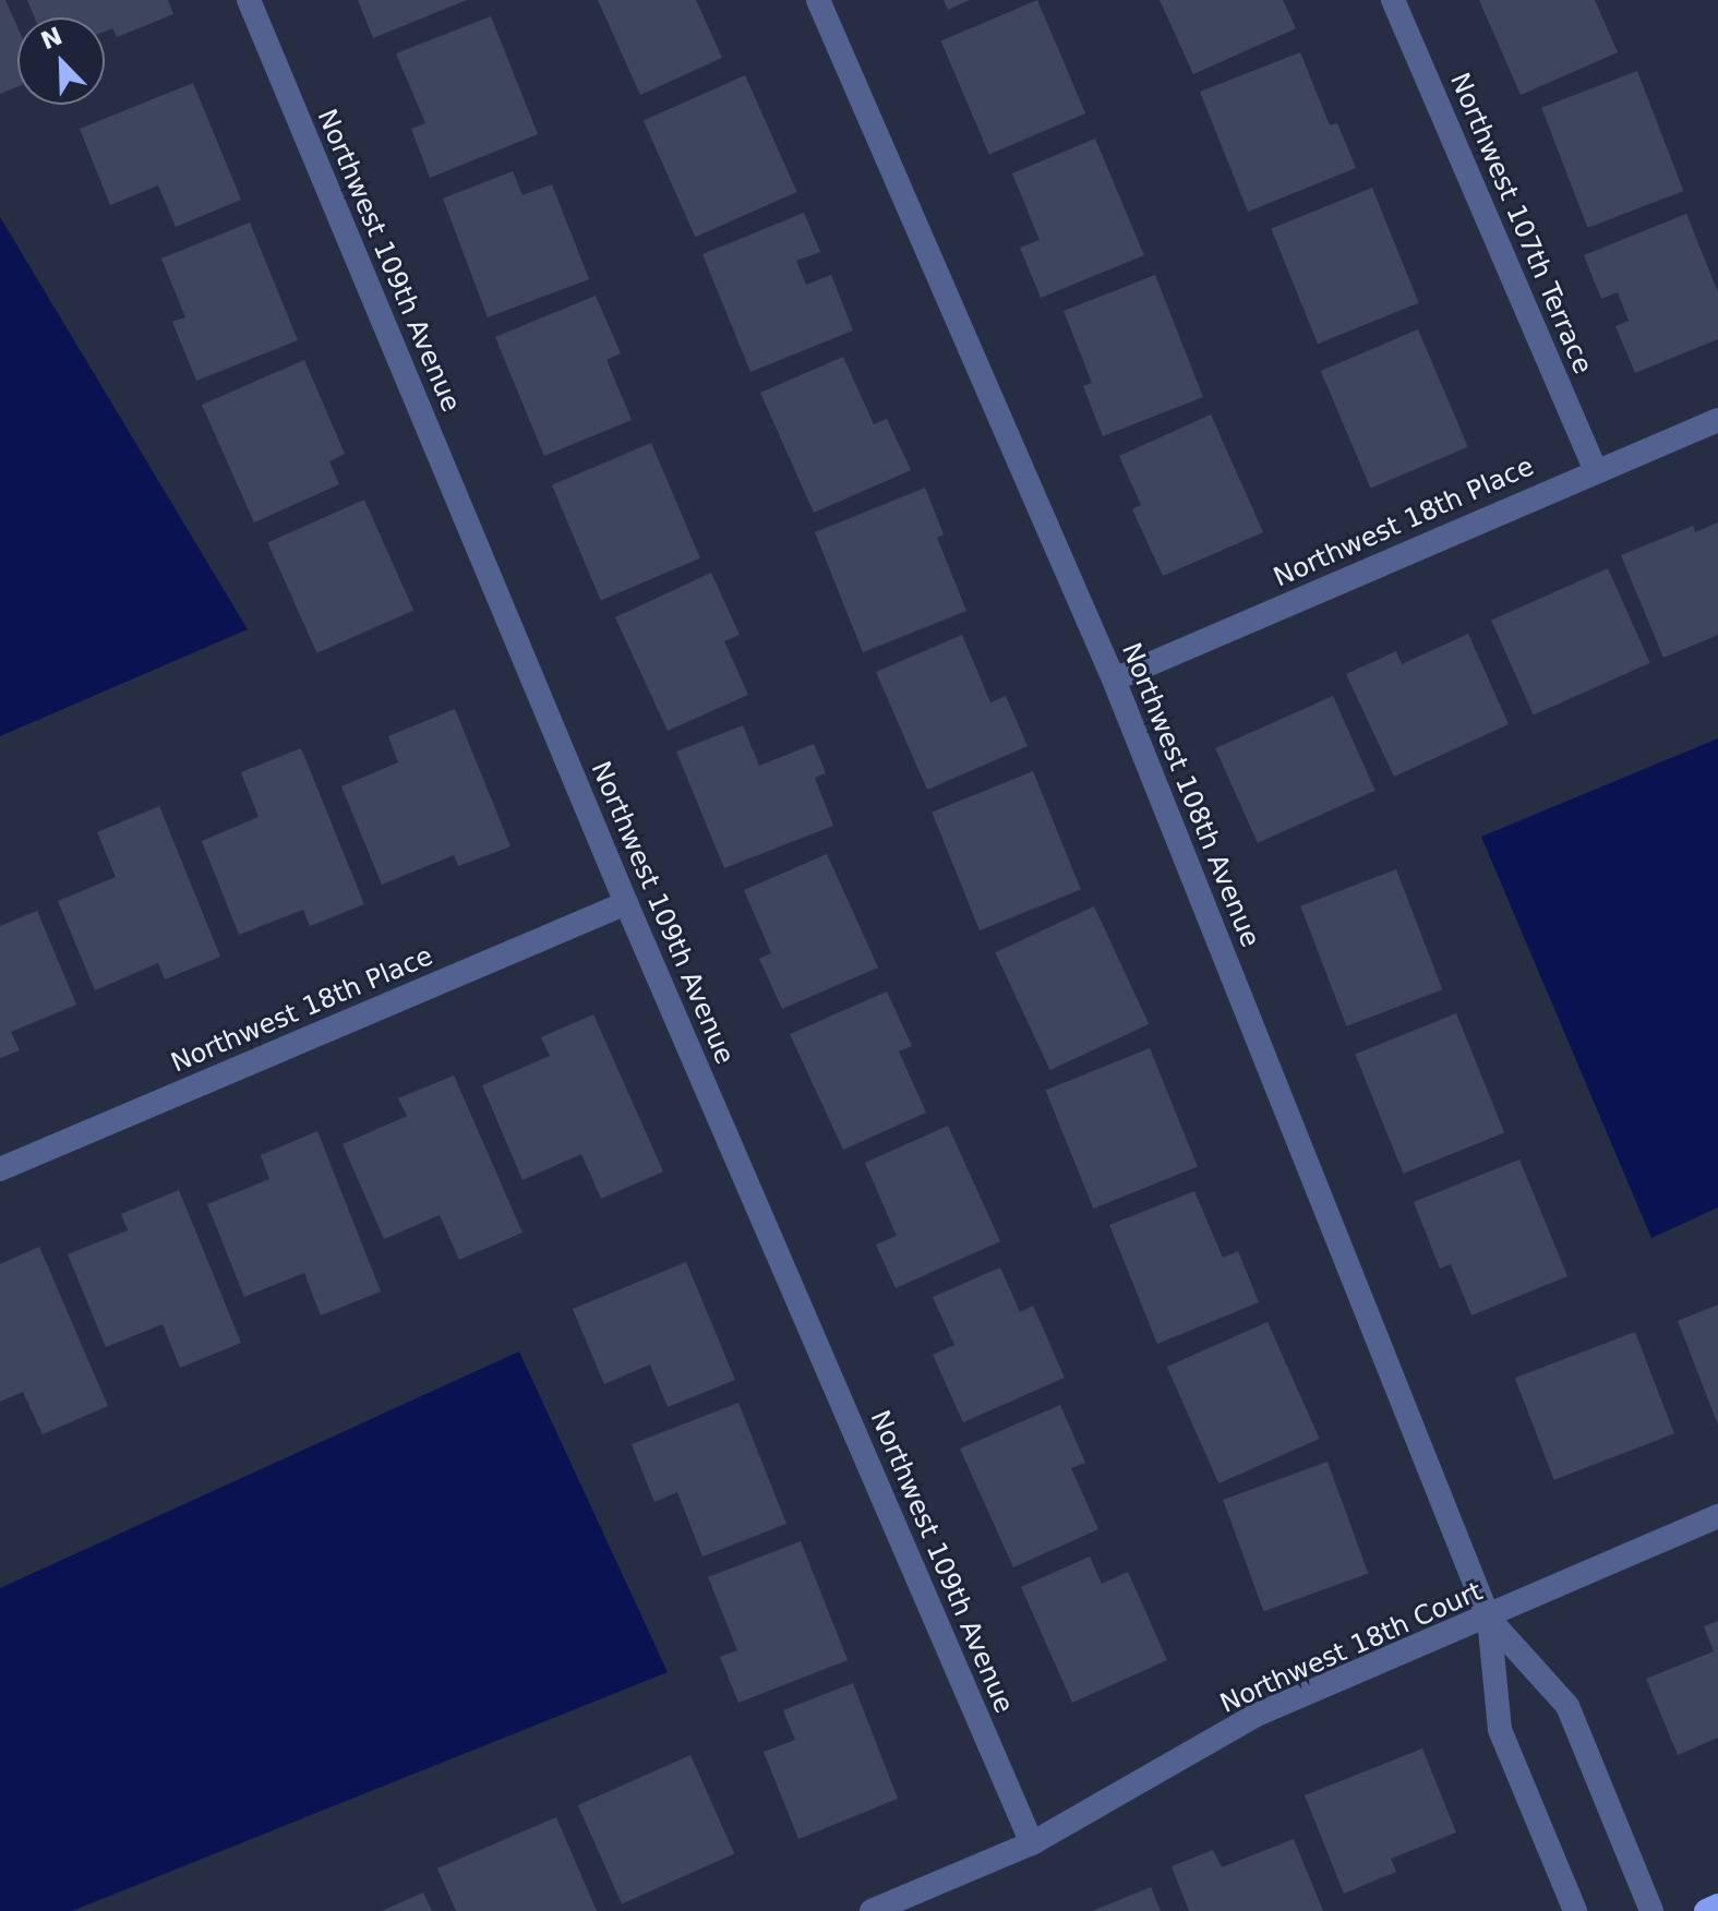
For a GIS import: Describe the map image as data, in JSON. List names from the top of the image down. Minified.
{"streets":{"street":["Northwest 107th Terrace","Northwest 109th Avenue","Northwest 18th Place","Northwest 108th Avenue","Northwest 18th Court"]},"crossings":[["Northwest 107th Terrace","Northwest 18th Place"],["Northwest 109th Avenue","Northwest 18th Place"],["Northwest 109th Avenue","Northwest 18th Court"],["Northwest 18th Place","Northwest 108th Avenue"],["Northwest 108th Avenue","Northwest 18th Court"]],"north":"top left"}
